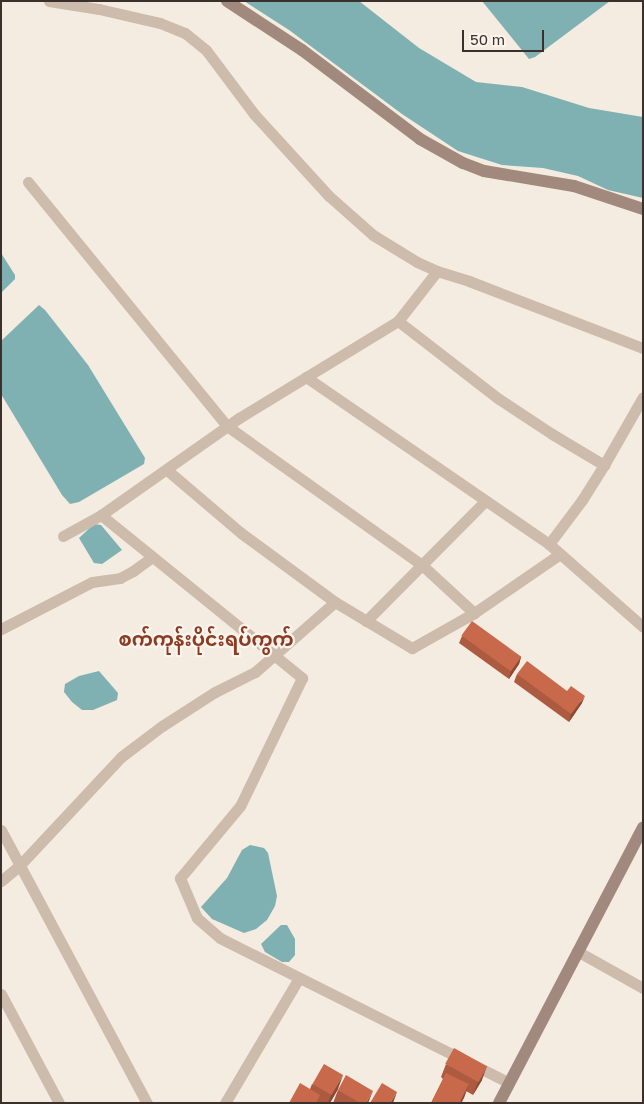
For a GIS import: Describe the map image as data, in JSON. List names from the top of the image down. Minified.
{"districts":["စက်ကုန်းပိုင်းရပ်ကွက်"],"scale_bar":"50 m"}
